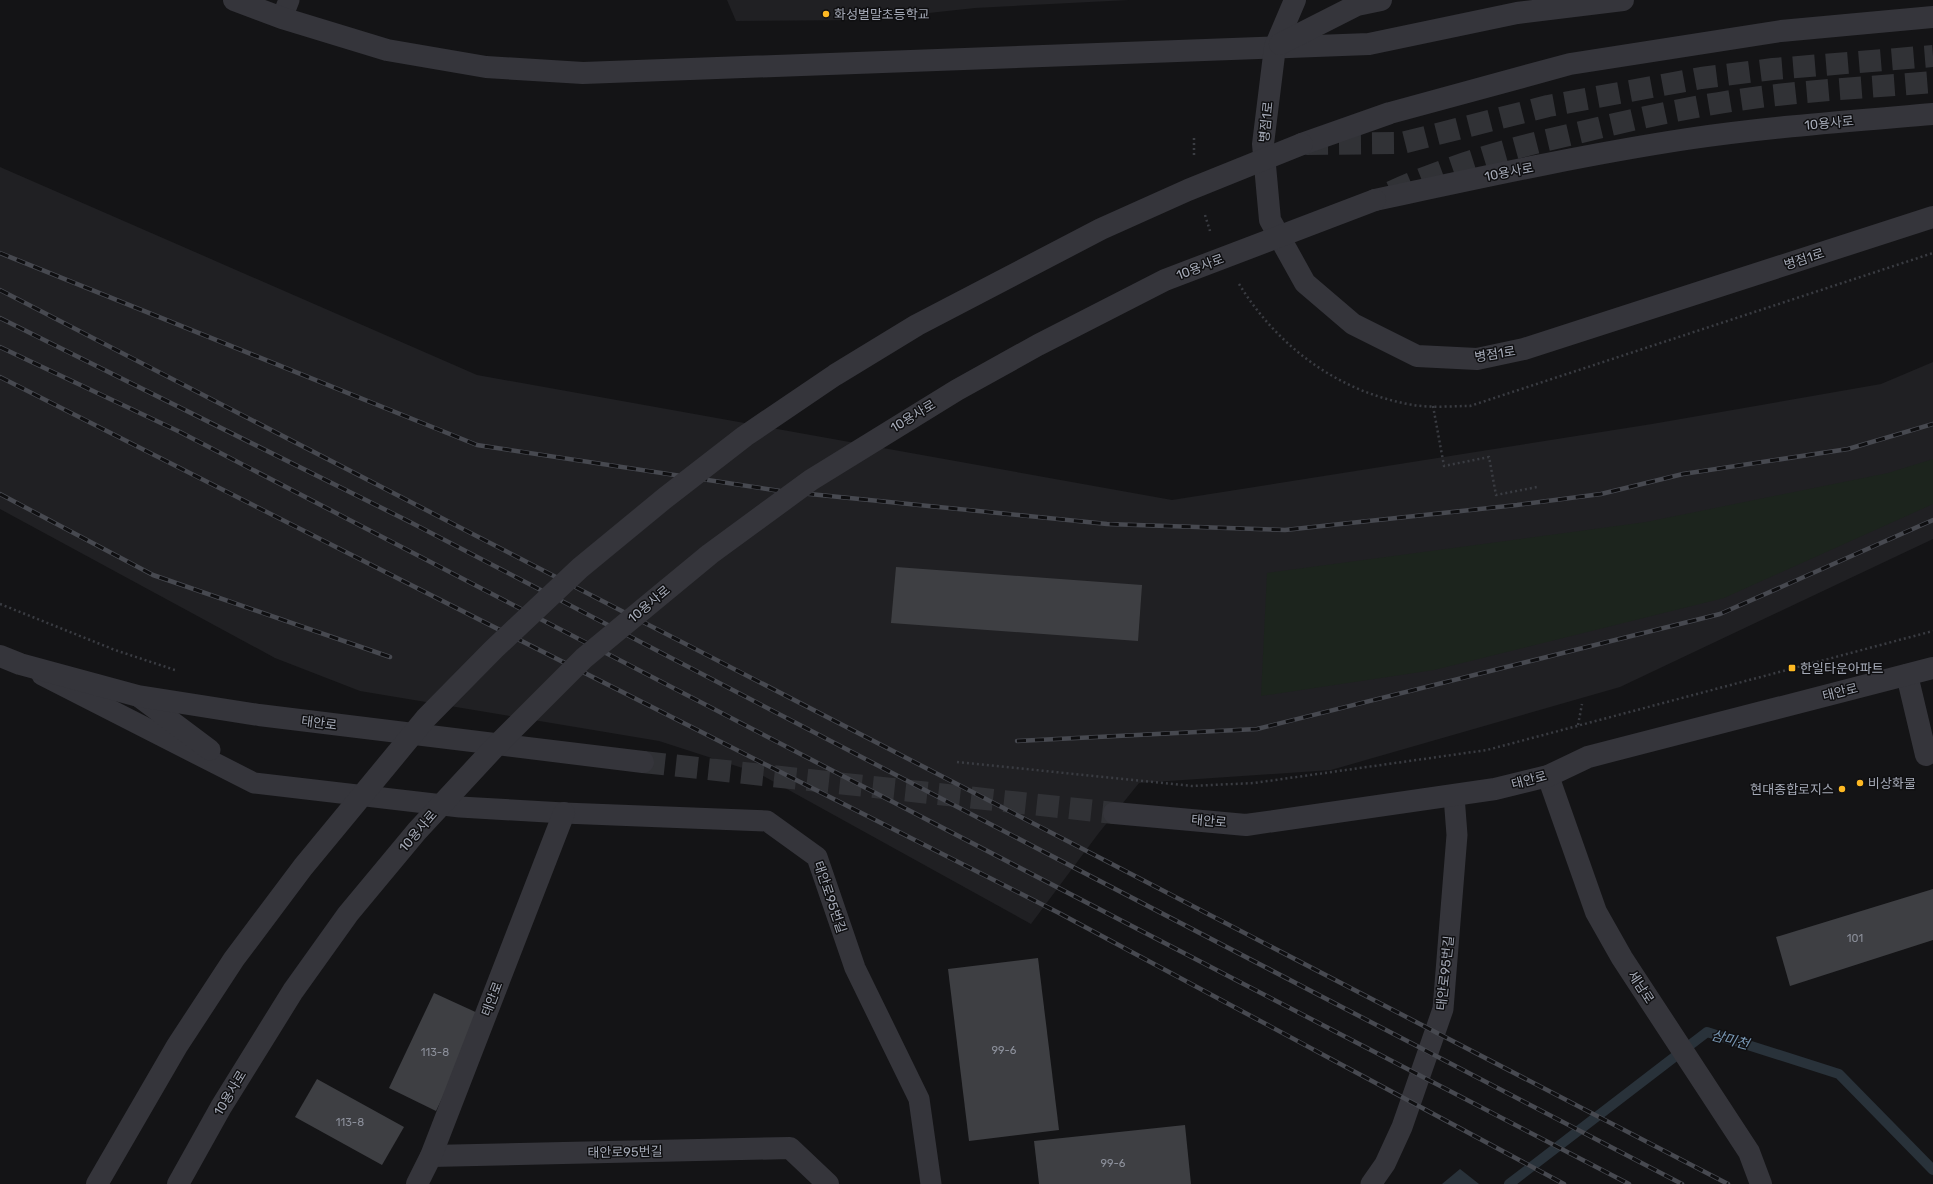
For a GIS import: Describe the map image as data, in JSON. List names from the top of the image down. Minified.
{"streets":{"street":["병점1로","10용사로","태안로","태안로95번길","세남로"]},"crossings":[["태안로","태안로95번길"],["태안로","세남로"]],"water":["삼미천"],"places":{"other":["화성벌말초등학교","비상화물","현대종합로지스"],"transit":["한일타운아파트"]},"house_numbers":["101","99-6","113-8","113-8","99-6"]}
